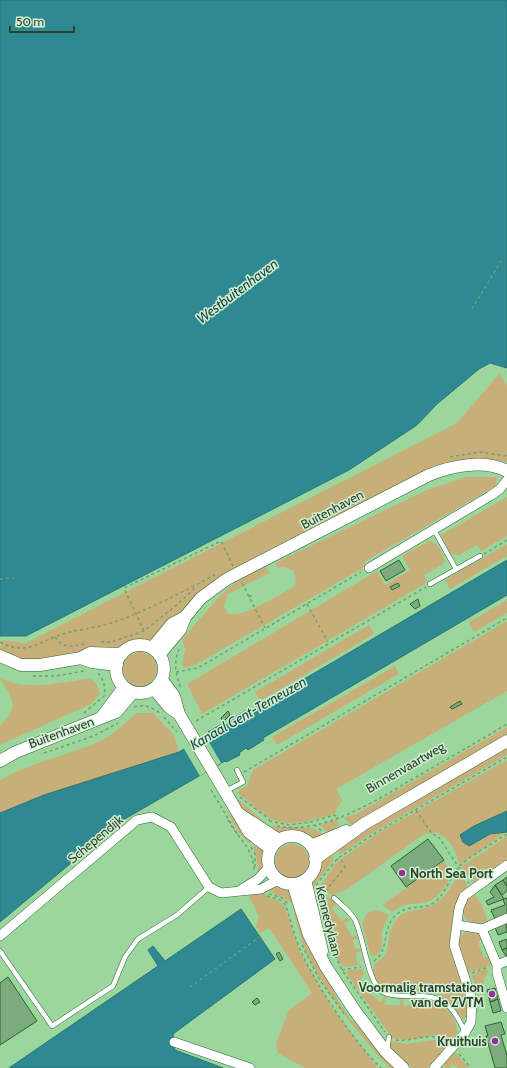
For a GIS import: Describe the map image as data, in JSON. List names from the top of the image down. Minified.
{"streets":{"main road":["Buitenhaven","Kennedylaan"],"street":["Schependijk"],"path":["Binnenvaartweg"]},"water":["Westbuitenhaven","Kanaal Gent-Terneuzen"],"places":["North Sea Port","Voormalig tramstation van de ZVTM","Kruithuis"],"scale_bar":"50 m"}
